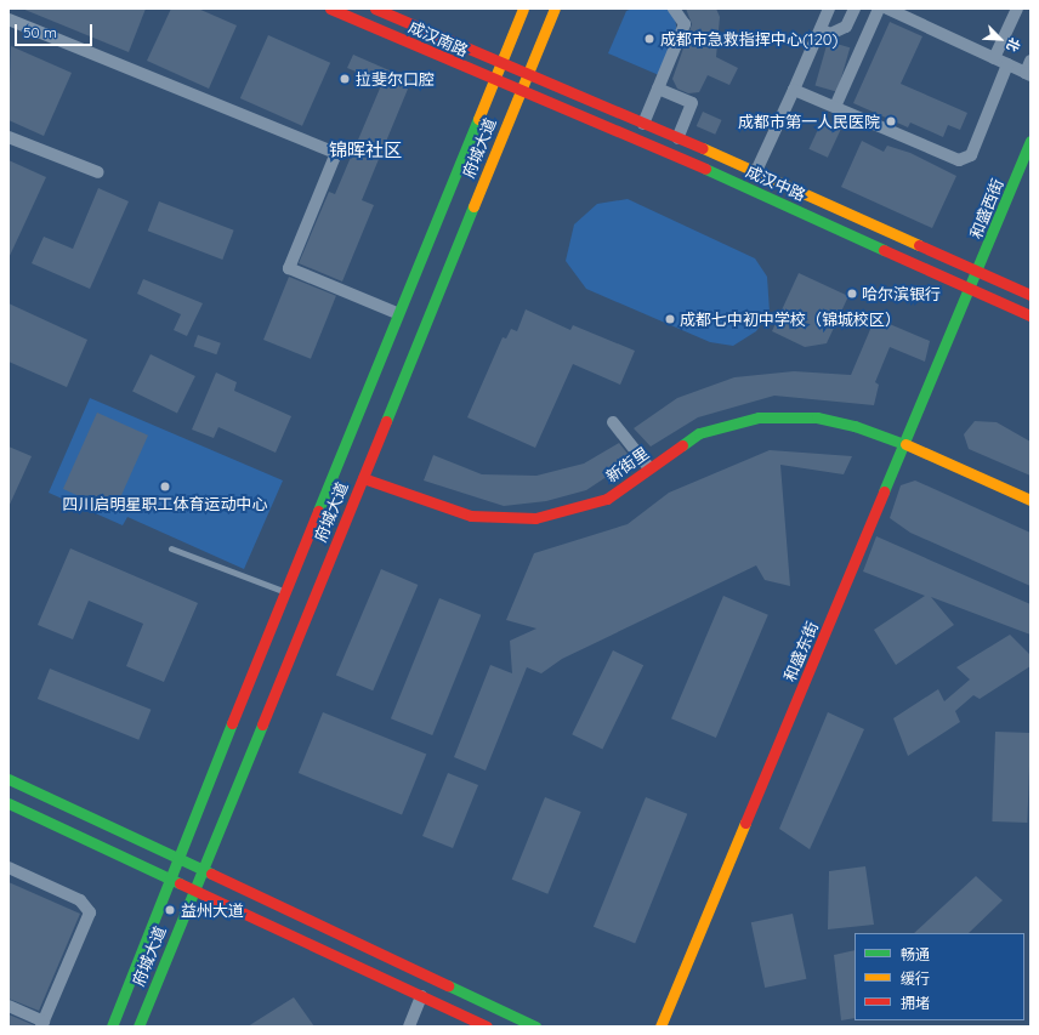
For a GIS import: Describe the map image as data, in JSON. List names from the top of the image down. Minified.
{"streets":{"main road":["成汉南路","府城大道","成汉中路","和盛西街","新街里","和盛东街"]},"crossings":[["成汉南路","府城大道"],["成汉南路","成汉中路"],["府城大道","成汉中路"],["府城大道","新街里"],["成汉中路","和盛西街"],["成汉中路","和盛东街"],["和盛西街","和盛东街"],["新街里","和盛东街"]],"districts":["锦晖社区"],"places":["成都市急救指挥中心(120)","拉斐尔口腔","成都市第一人民医院","哈尔滨银行","成都七中初中学校（锦城校区）","四川启明星职工体育运动中心","益州大道"],"legend":["畅通","缓行","拥堵"],"scale_bar":"50 m","north":"bottom right"}
